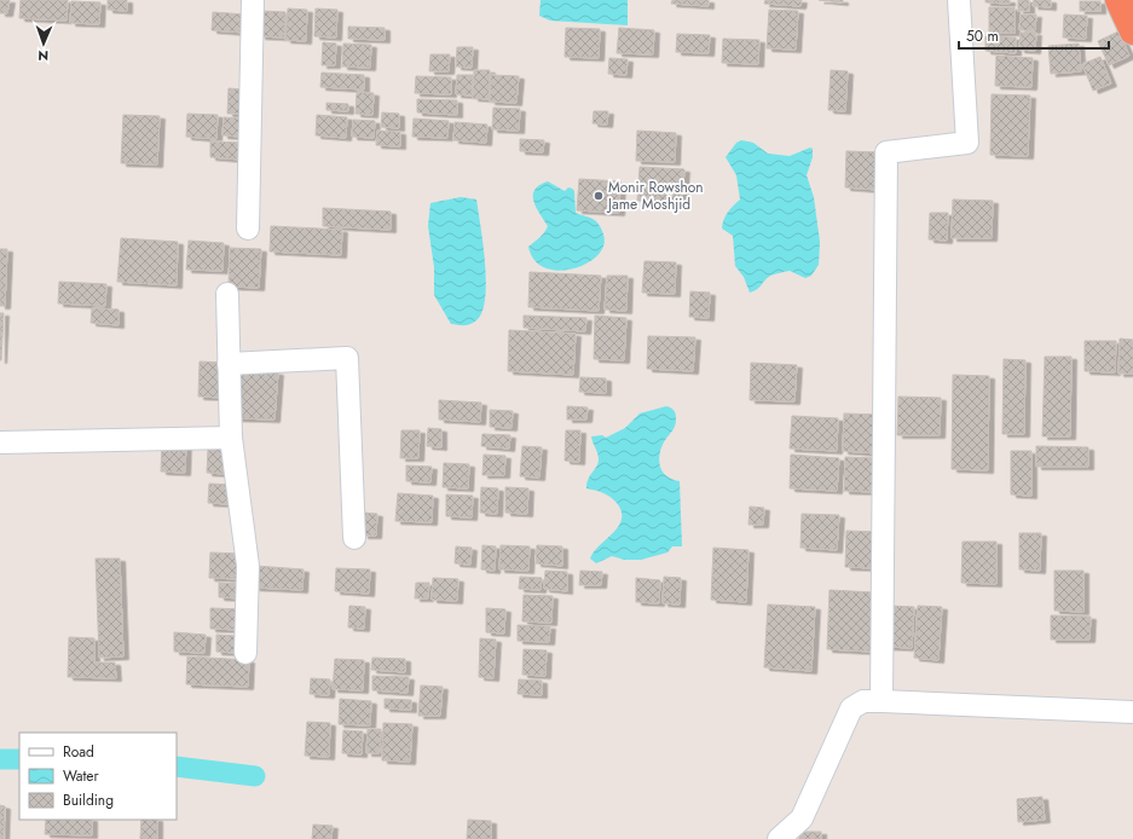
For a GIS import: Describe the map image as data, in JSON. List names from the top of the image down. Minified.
{"places":["Monir Rowshon Jame Moshjid"],"legend":["Road","Water","Building"],"scale_bar":"50 m","north":"bottom"}
